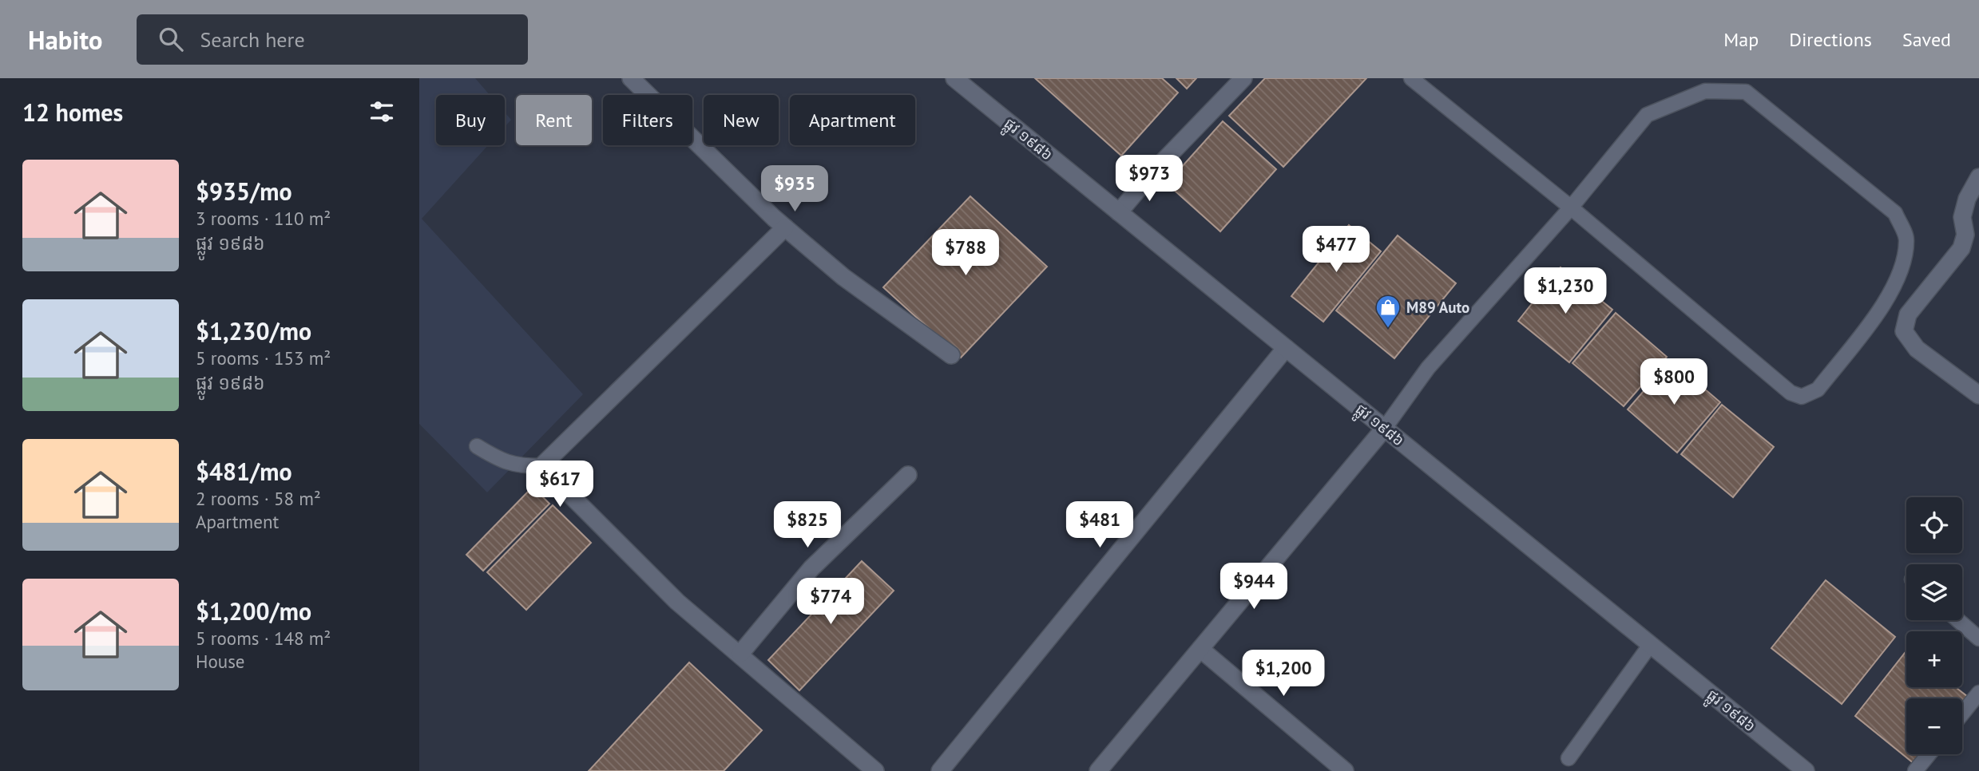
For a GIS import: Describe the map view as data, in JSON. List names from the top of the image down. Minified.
{"streets":{"street":["ផ្លូវ ១៩៨៦"]},"places":{"shop":["M89 Auto"]},"page":{"header":"Habito","search":"Search here","nav":["Map","Directions","Saved"],"heading":"12 homes","chip":["Buy","Rent","Filters","New","Apartment"],"list":[{"name":"$935/mo","note":"3 rooms · 110 m² · ផ្លូវ ១៩៨៦"},{"name":"$1,230/mo","note":"5 rooms · 153 m² · ផ្លូវ ១៩៨៦"},{"name":"$481/mo","note":"2 rooms · 58 m² · Apartment"},{"name":"$1,200/mo","note":"5 rooms · 148 m² · House"}],"price":["$973","$935","$477","$788","$1,230","$800","$617","$825","$481","$944","$774","$1,200"],"map_buttons":["+","−"]}}
